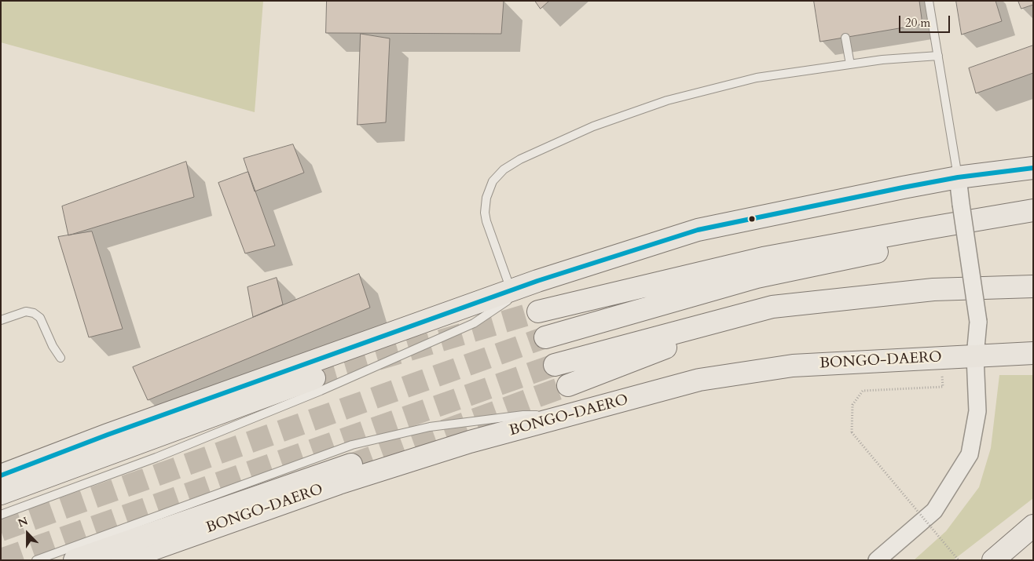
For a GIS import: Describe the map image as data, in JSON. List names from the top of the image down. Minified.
{"streets":{"main road":["BONGO-DAERO"]},"scale_bar":"20 m","north":"top"}
